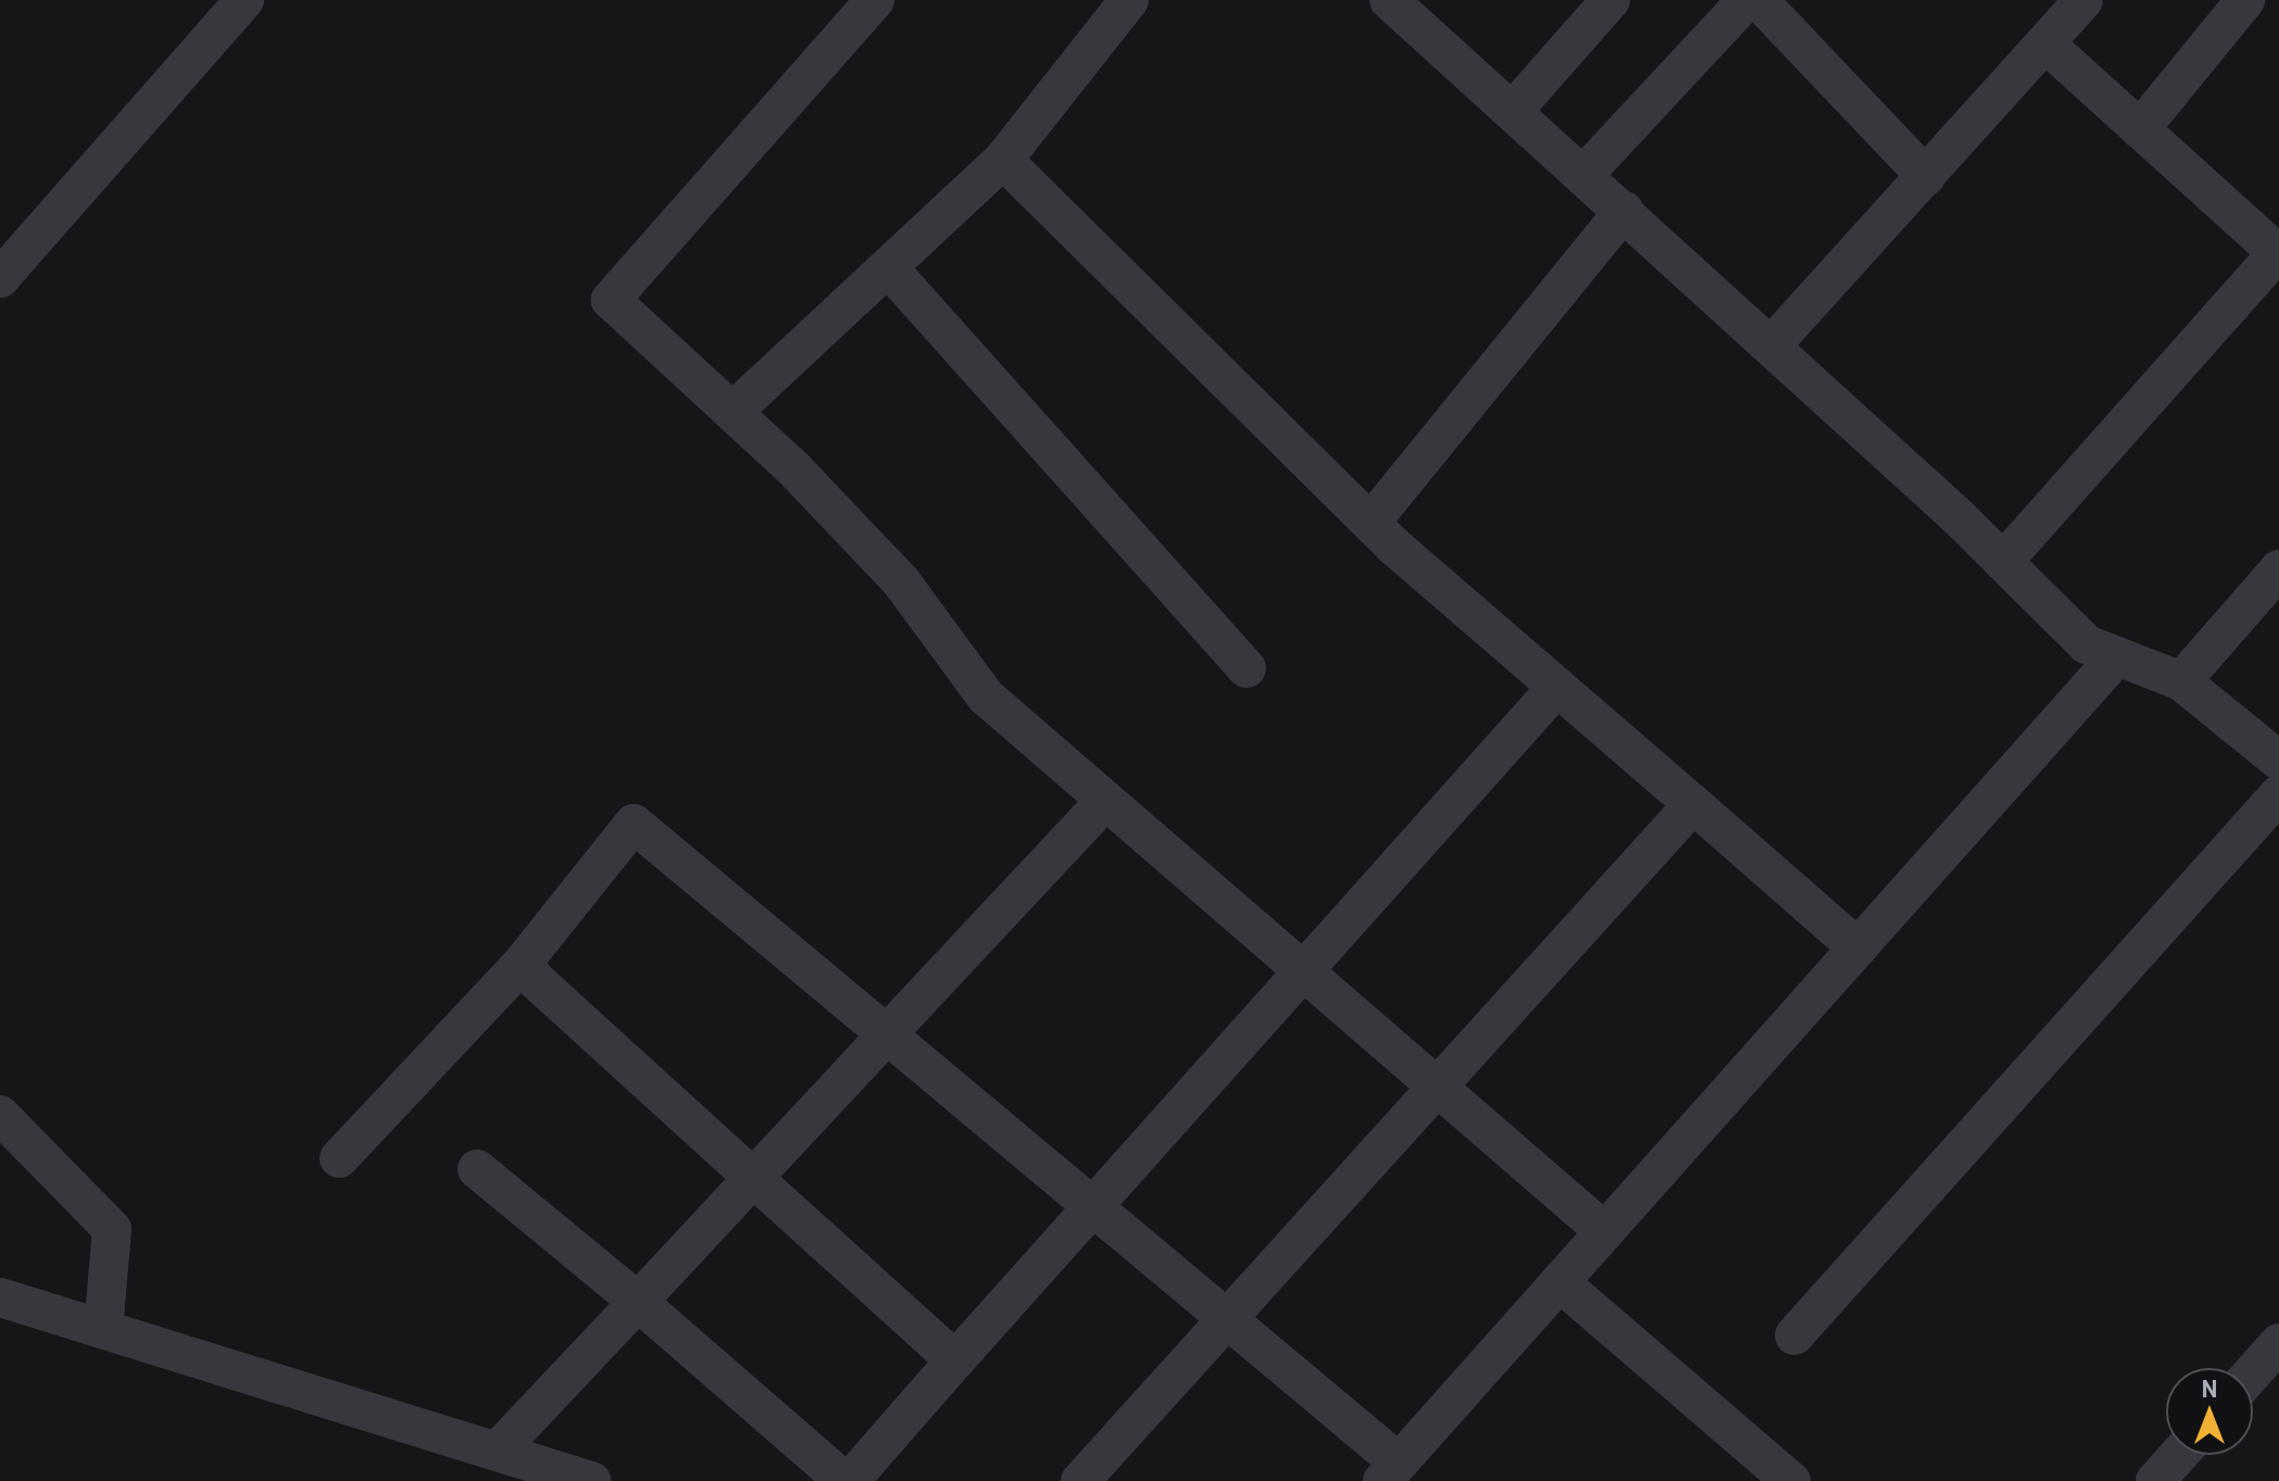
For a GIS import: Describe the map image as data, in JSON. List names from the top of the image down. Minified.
{"north":"top"}
